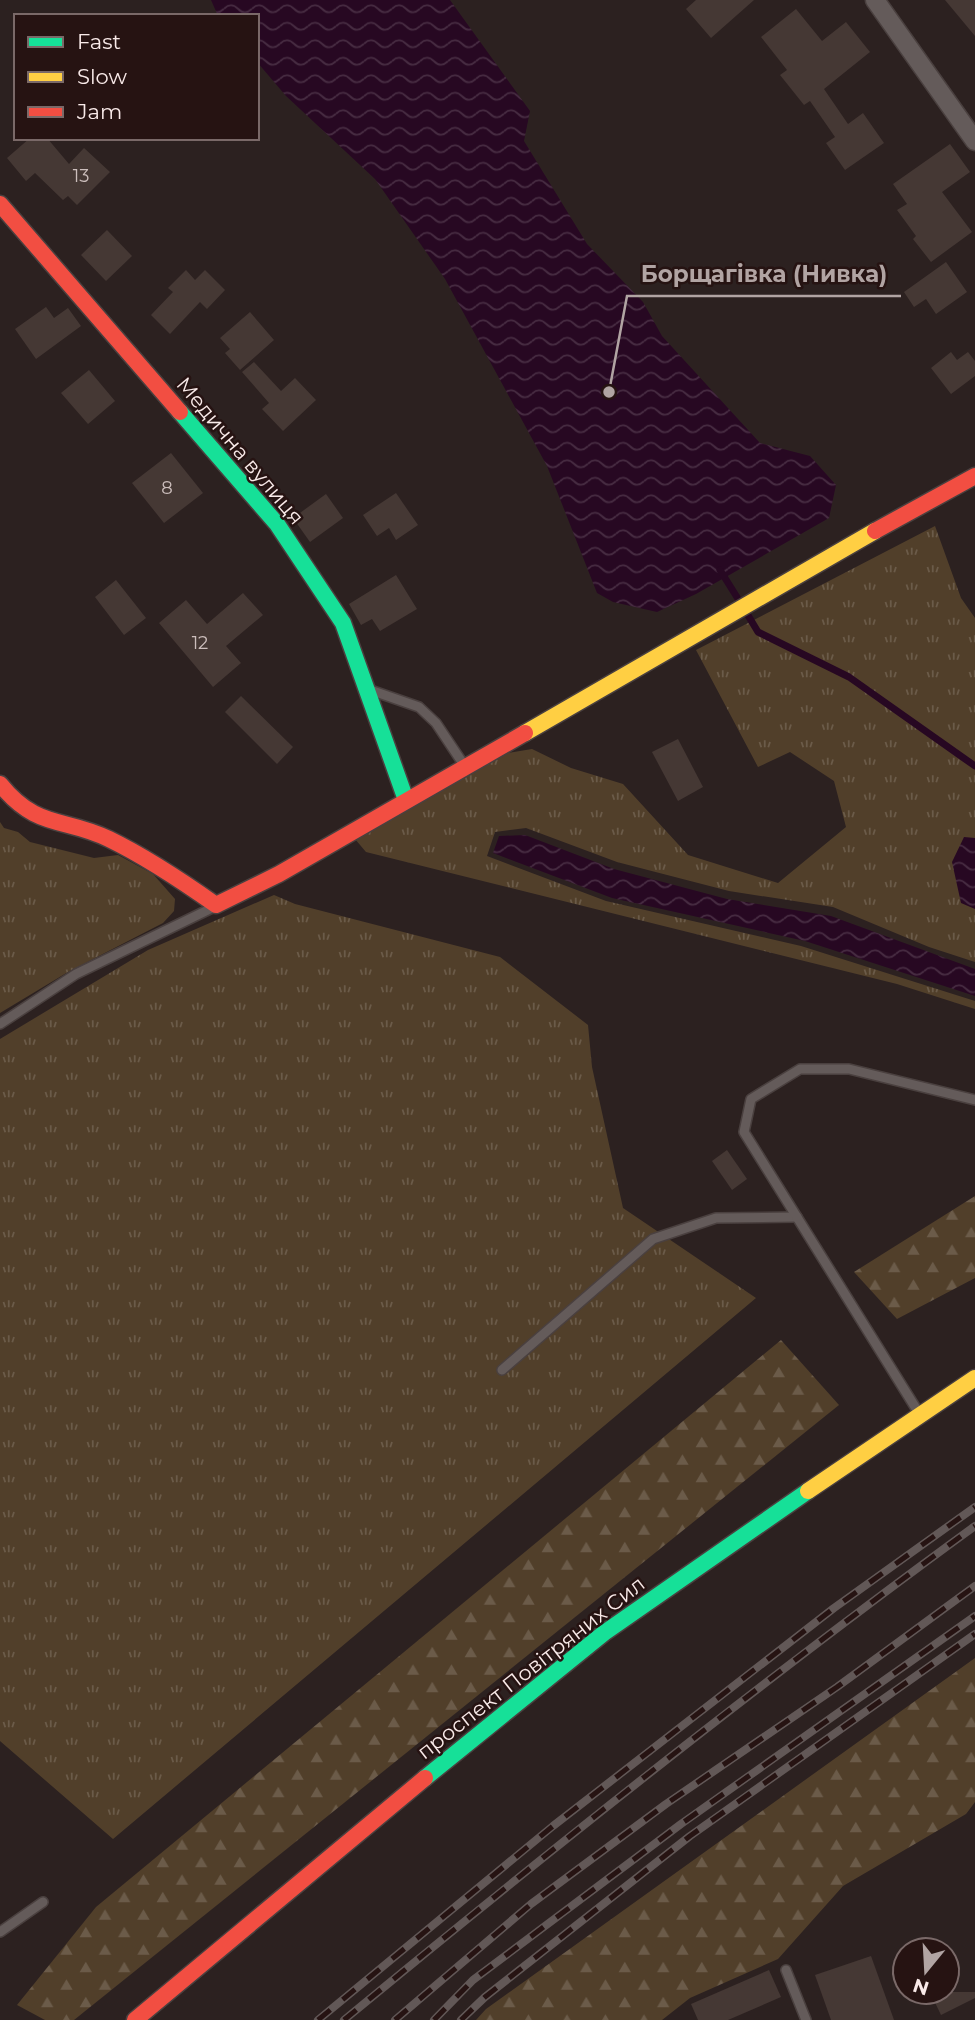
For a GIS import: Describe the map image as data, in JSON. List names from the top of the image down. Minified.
{"streets":{"street":["Медична вулиця","проспект Повітряних Сил"]},"places":["Борщагівка (Нивка)"],"house_numbers":["13","8","12"],"legend":["Fast","Slow","Jam"],"north":"bottom"}
